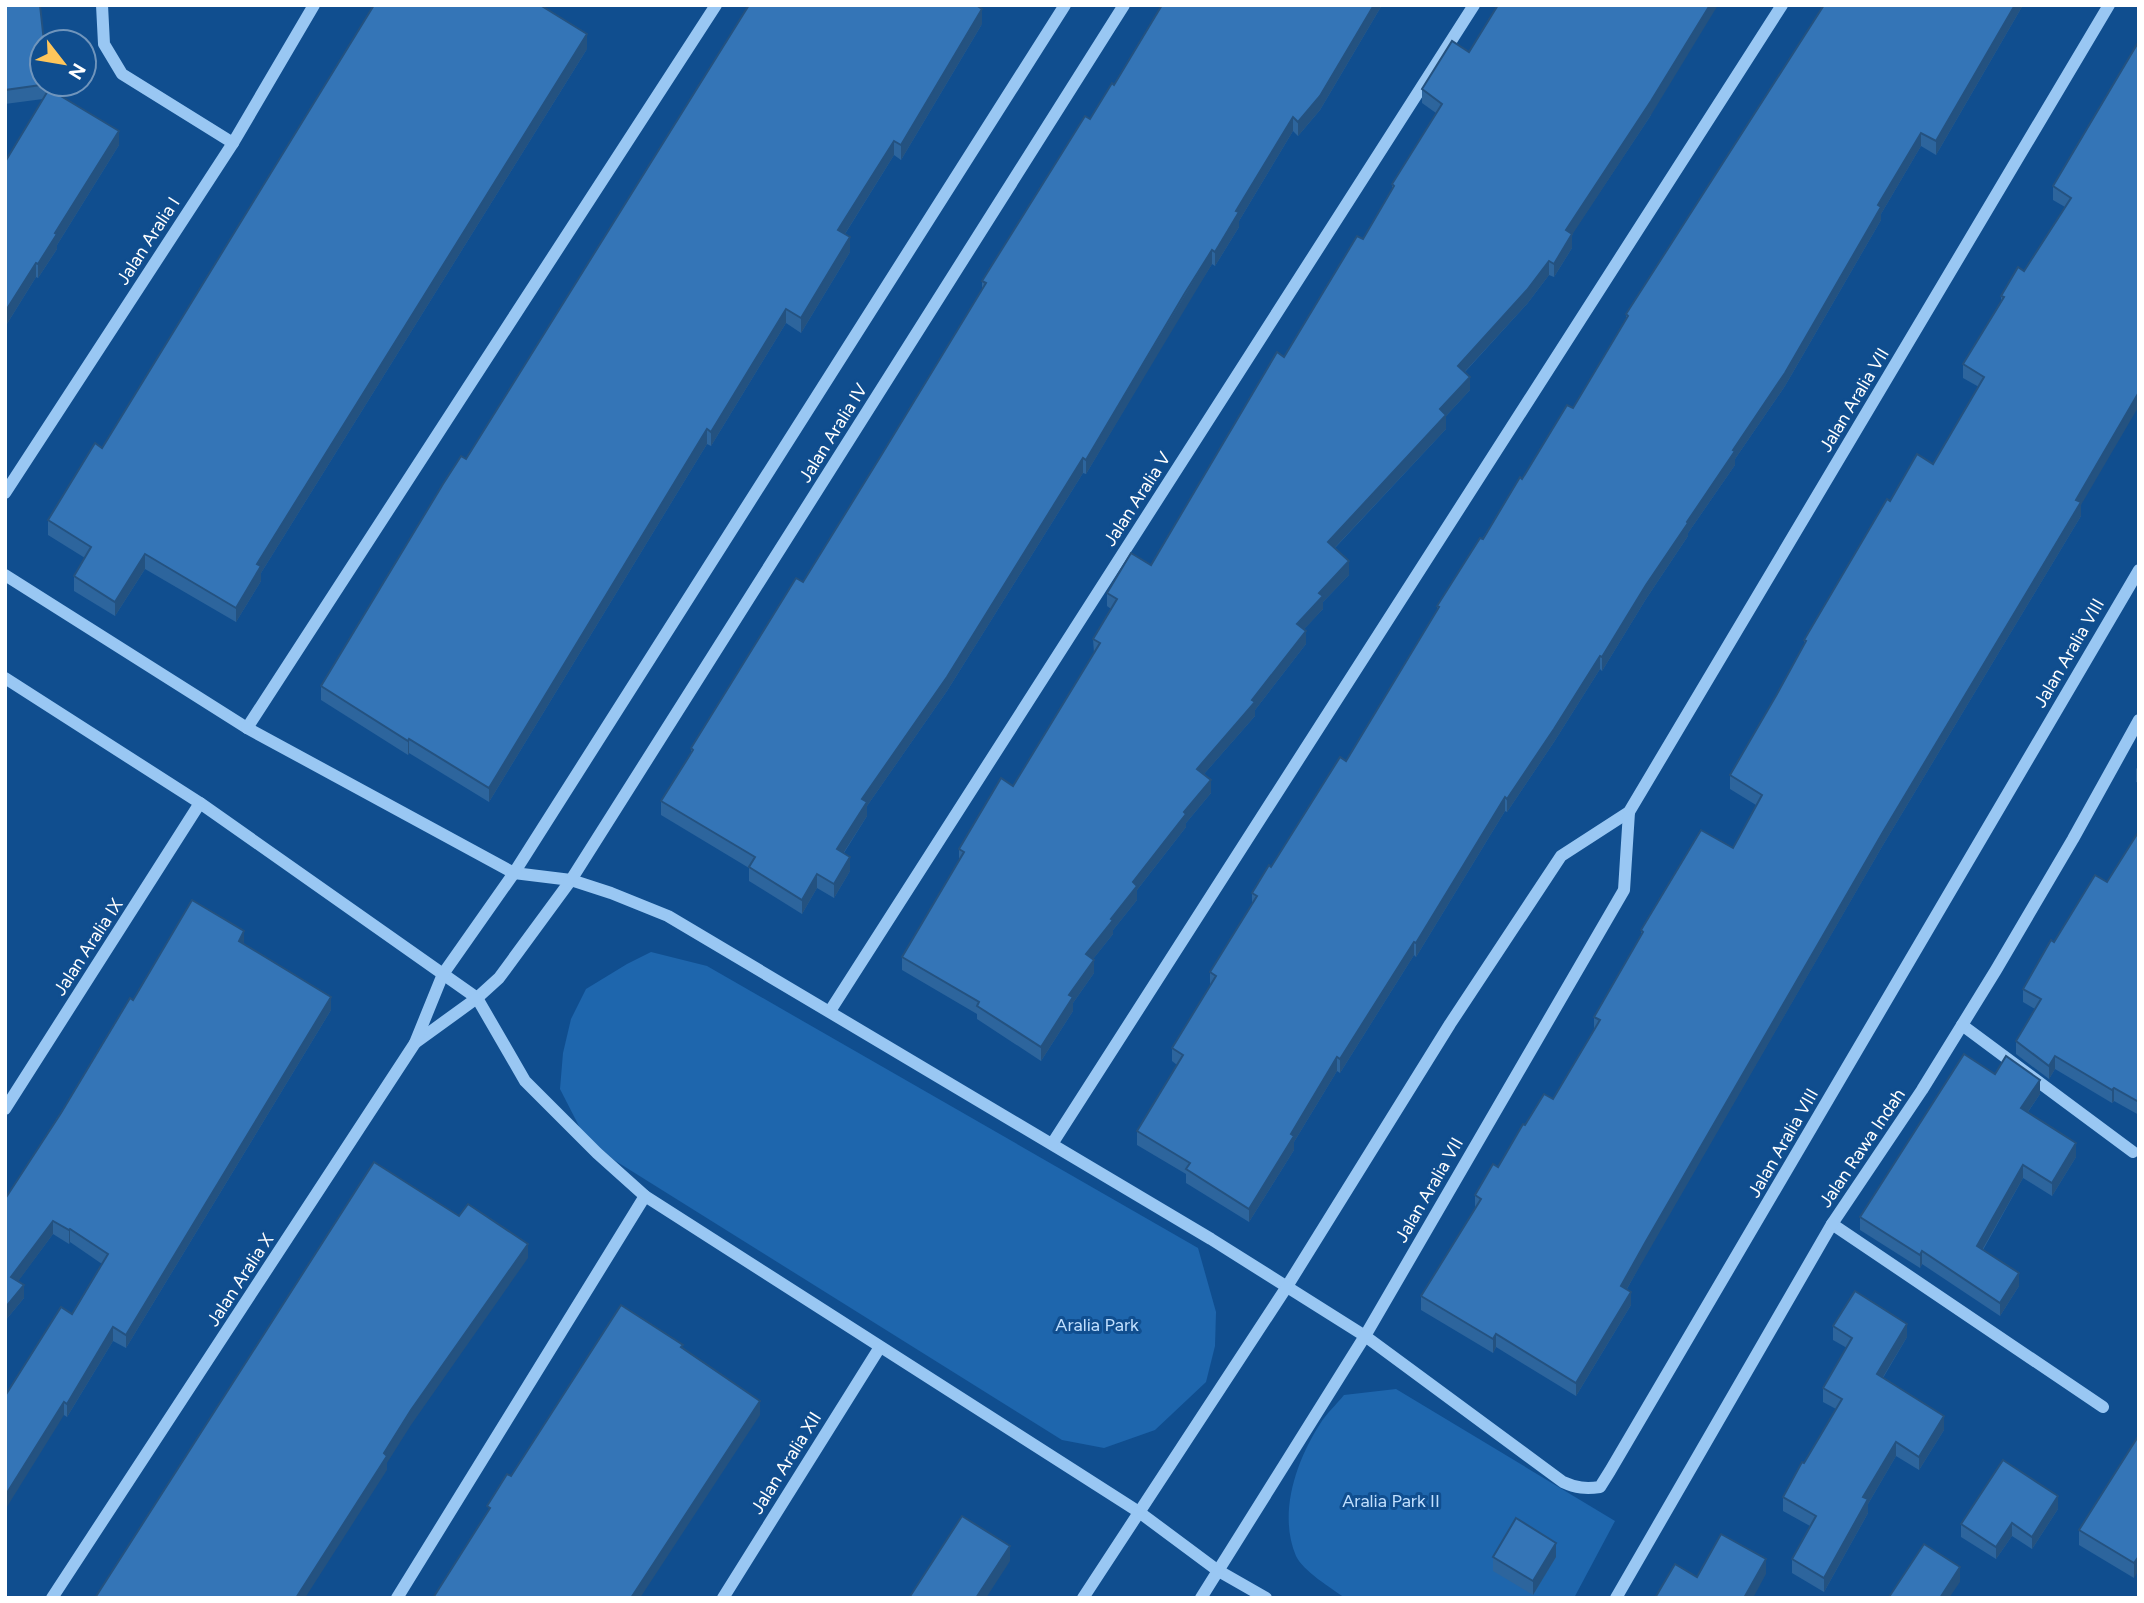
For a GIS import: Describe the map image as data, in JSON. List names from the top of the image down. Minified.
{"streets":{"street":["Jalan Aralia I","Jalan Aralia VII","Jalan Aralia IV","Jalan Aralia V","Jalan Aralia VIII","Jalan Aralia IX","Jalan Rawa Indah","Jalan Aralia X","Jalan Aralia XII"]},"crossings":[["Jalan Aralia VII","Jalan Aralia VIII"],["Jalan Aralia IV","Jalan Aralia X"]],"parks":["Aralia Park","Aralia Park II"],"north":"bottom right"}
